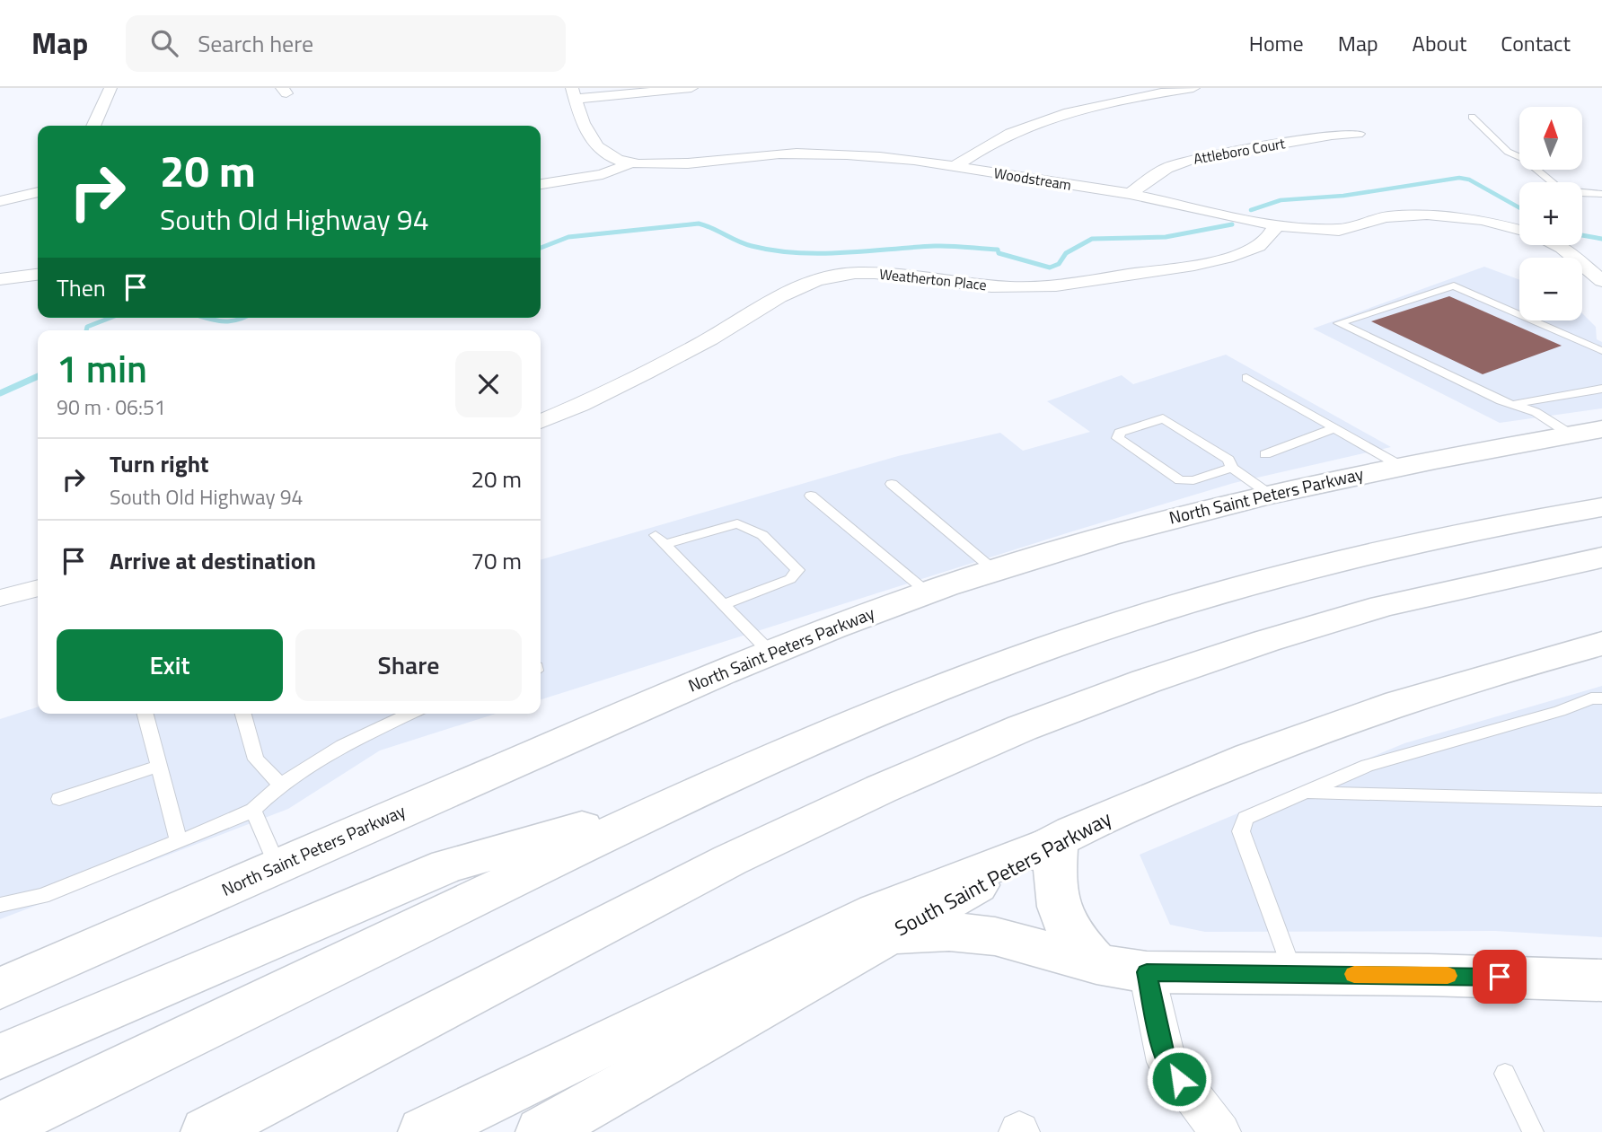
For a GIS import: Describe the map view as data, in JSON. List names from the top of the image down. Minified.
{"streets":{"main road":["North Saint Peters Parkway","South Saint Peters Parkway"],"street":["Attleboro Court","Woodstream","Weatherton Place"]},"crossings":[["Attleboro Court","Woodstream"],["Woodstream","Weatherton Place"]],"north":"top","page":{"header":"Map","search":"Search here","nav":["Home","Map","About","Contact"],"map_buttons":["+","−"],"turn":["20 m","South Old Highway 94"],"then":"Then","heading":["1 min","90 m · 06:51"],"list":[{"name":"Turn right","note":"South Old Highway 94","value":"20 m"},{"name":"Arrive at destination","value":"70 m"}],"buttons":["Exit","Share"]}}
